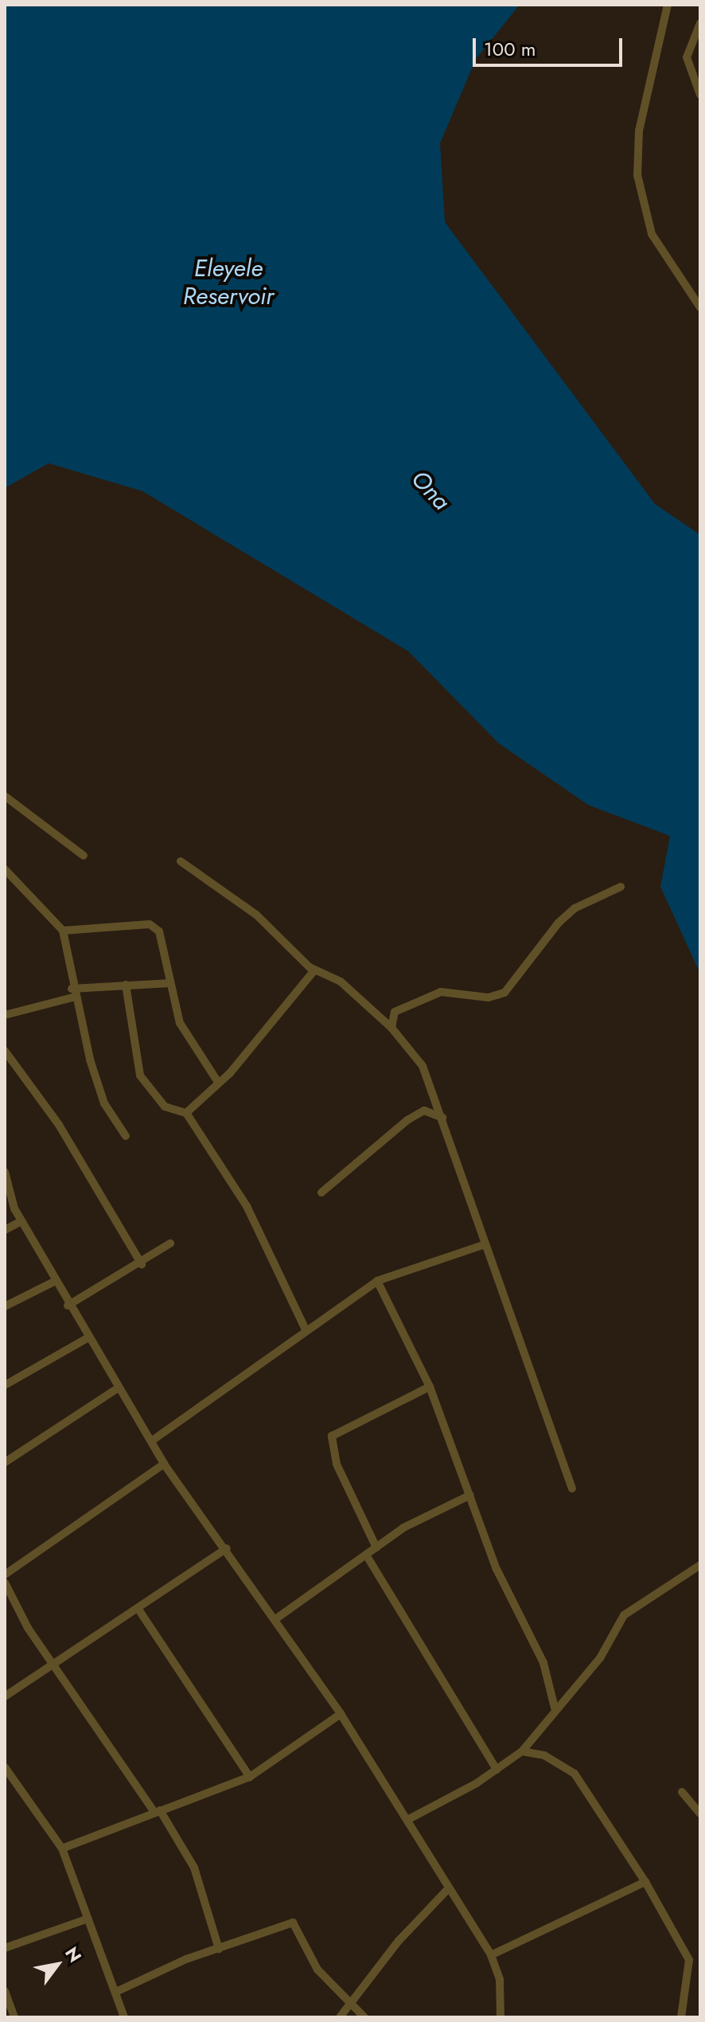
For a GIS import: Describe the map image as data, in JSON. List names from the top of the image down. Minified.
{"water":["Eleyele Reservoir","Ona"],"scale_bar":"100 m","north":"top right"}
